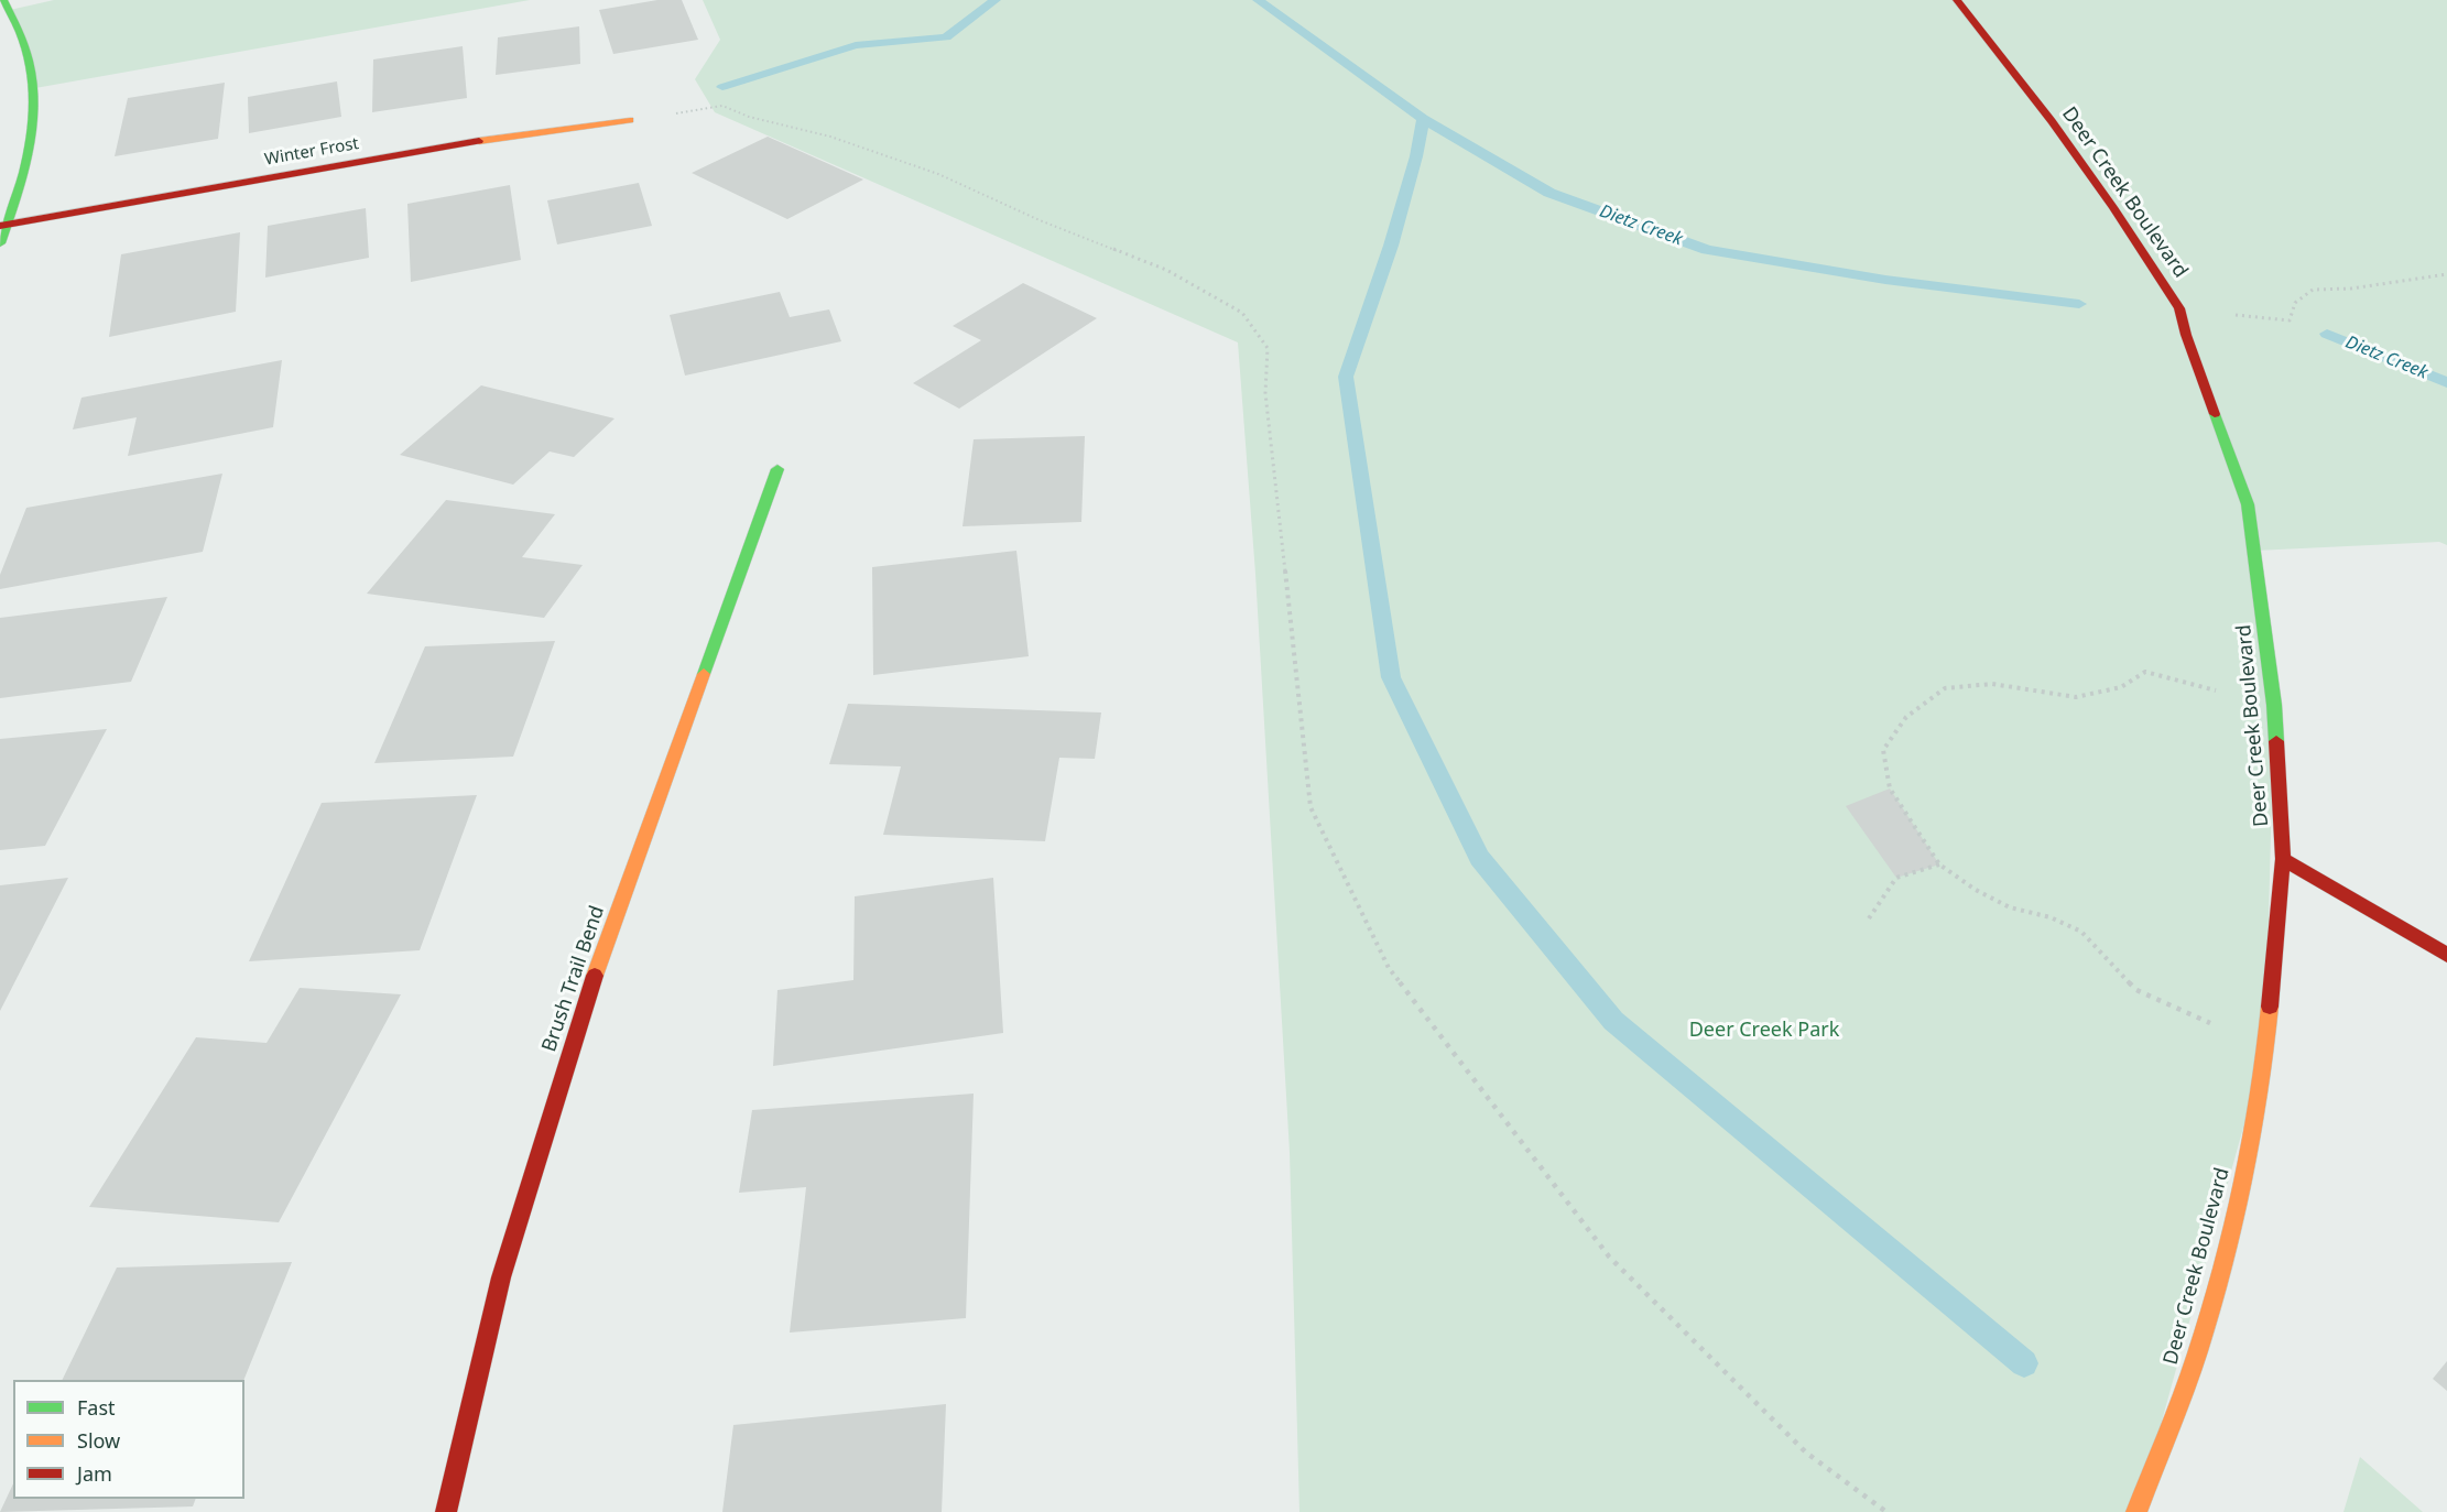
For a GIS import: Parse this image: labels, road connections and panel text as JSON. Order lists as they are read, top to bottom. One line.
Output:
{"streets":{"street":["Winter Frost","Deer Creek Boulevard","Brush Trail Bend"]},"water":["Dietz Creek"],"parks":["Deer Creek Park"],"legend":["Fast","Slow","Jam"]}
